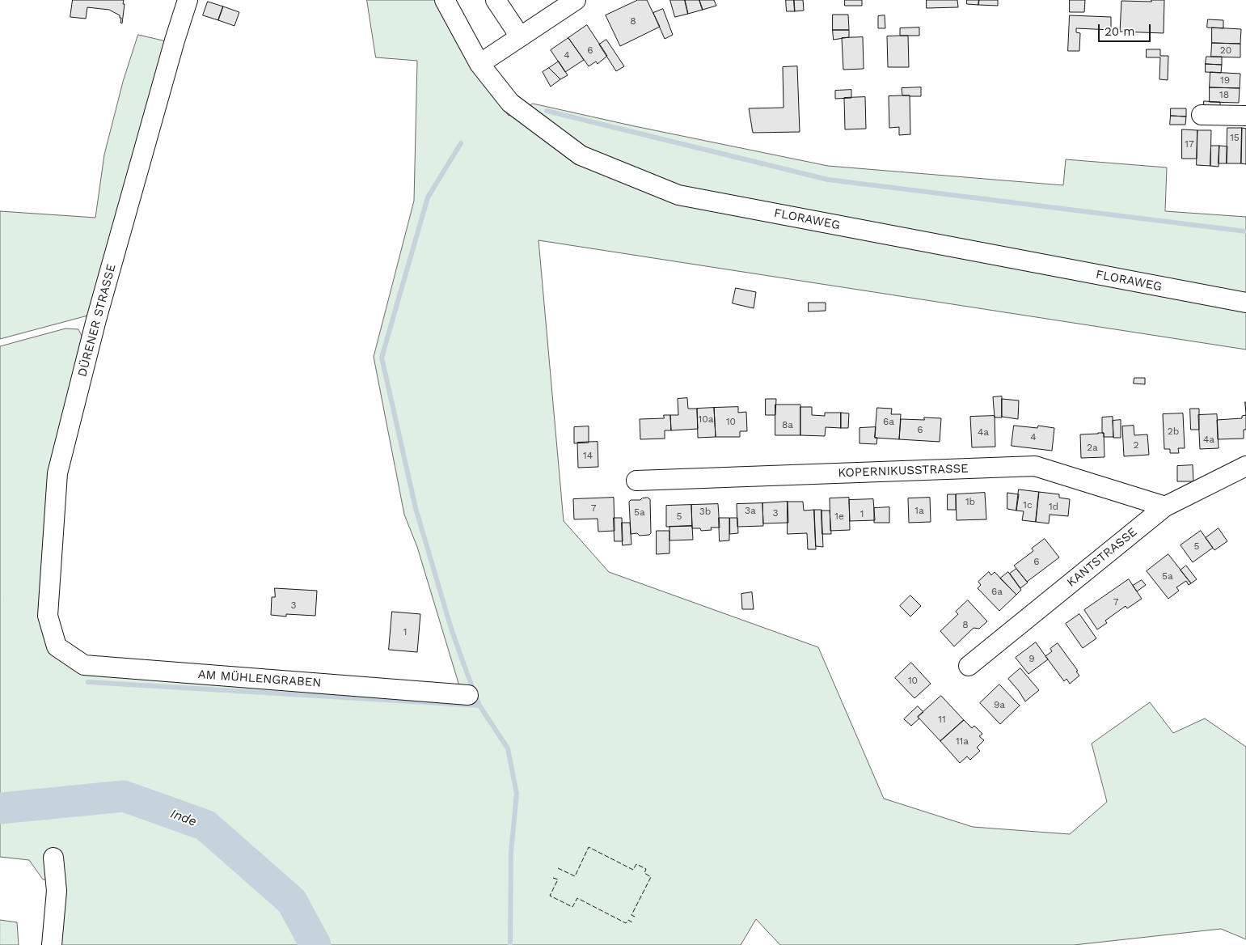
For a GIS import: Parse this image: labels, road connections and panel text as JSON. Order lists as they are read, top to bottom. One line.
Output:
{"streets":{"street":["FLORAWEG","DÜRENER STRASSE","KOPERNIKUSSTRASSE","KANTSTRASSE","AM MÜHLENGRABEN"]},"crossings":[["DÜRENER STRASSE","AM MÜHLENGRABEN"],["KOPERNIKUSSTRASSE","KANTSTRASSE"]],"water":["Inde"],"house_numbers":["8","6","20","4","19","18","15","17","10a","10","6a","8a","6","2b","4a","4","4a","2","2a","14","1b","1c","1d","7","3a","1a","3b","5a","3","1","5","1e","5","6","5a","6a","7","3","8","1","9","10","9a","11","11a"],"scale_bar":"20 m"}
